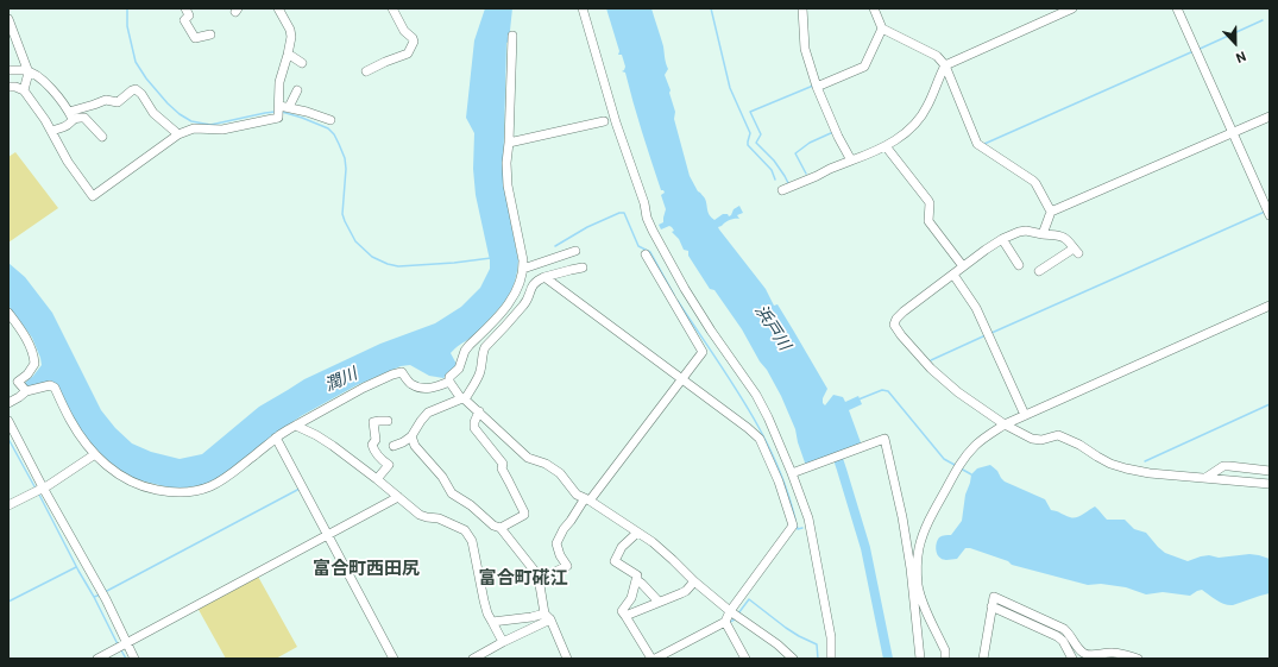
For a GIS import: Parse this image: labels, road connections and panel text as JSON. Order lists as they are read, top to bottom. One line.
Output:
{"districts":["富合町西田尻","富合町硴江"],"water":["浜戸川","潤川"],"north":"bottom"}
